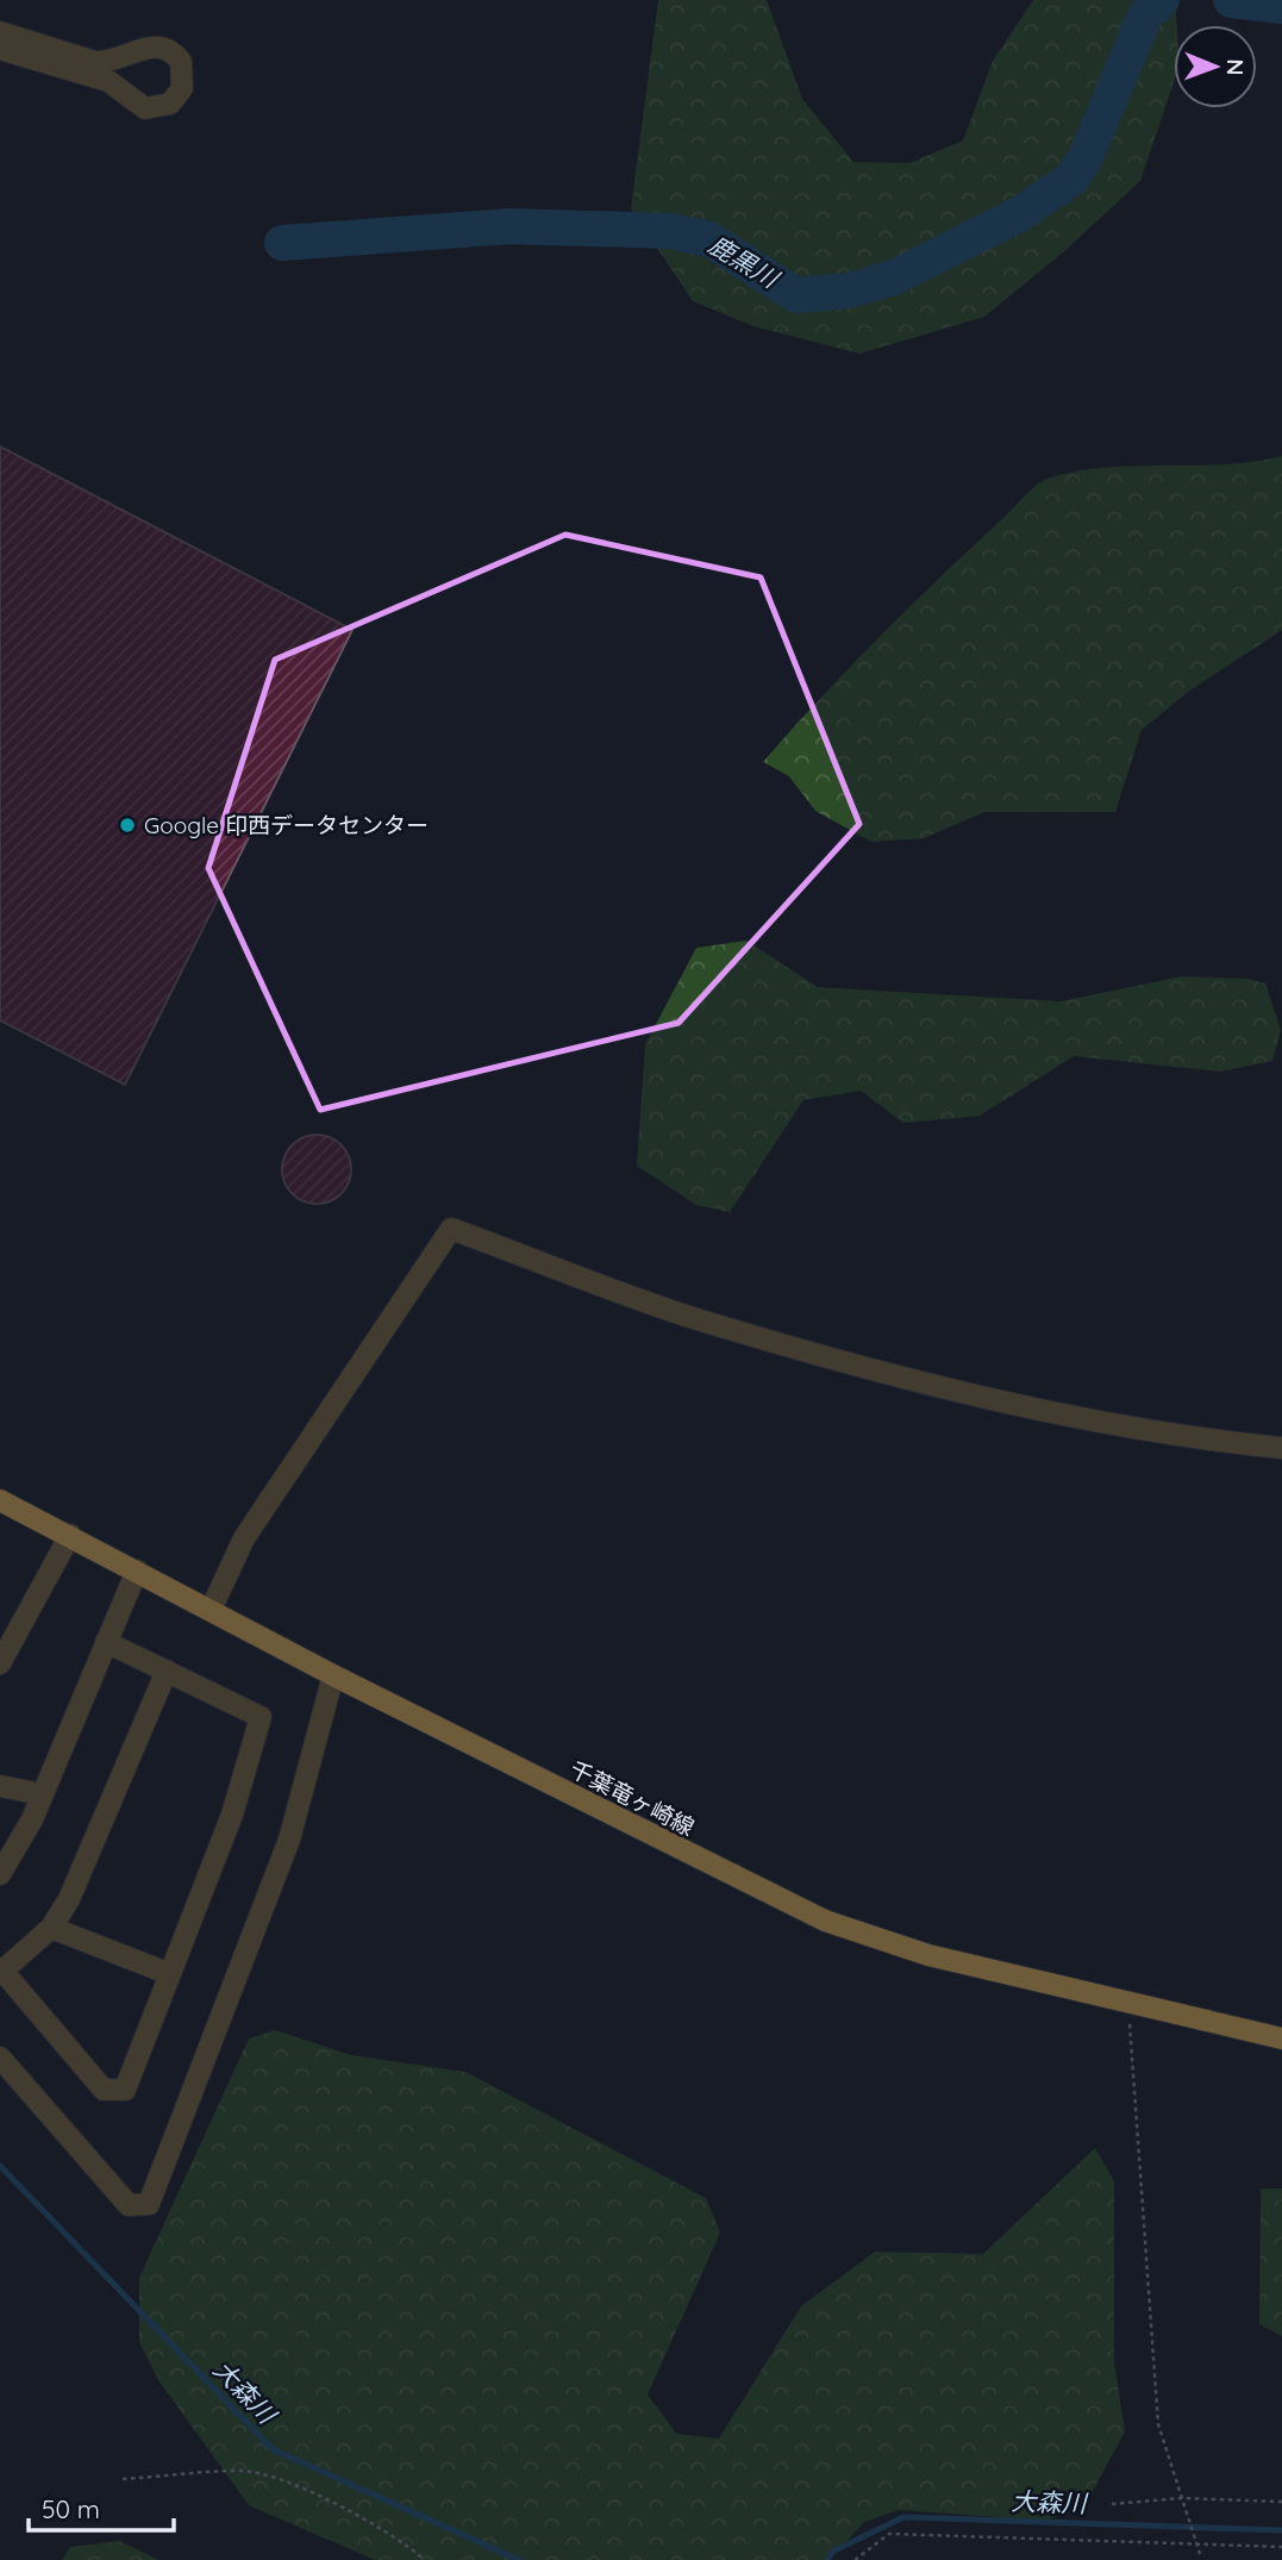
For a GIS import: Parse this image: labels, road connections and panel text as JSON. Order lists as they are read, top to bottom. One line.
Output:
{"streets":{"main road":["千葉竜ヶ崎線"]},"water":["鹿黒川","大森川"],"places":["Google 印西データセンター"],"scale_bar":"50 m","north":"right"}
